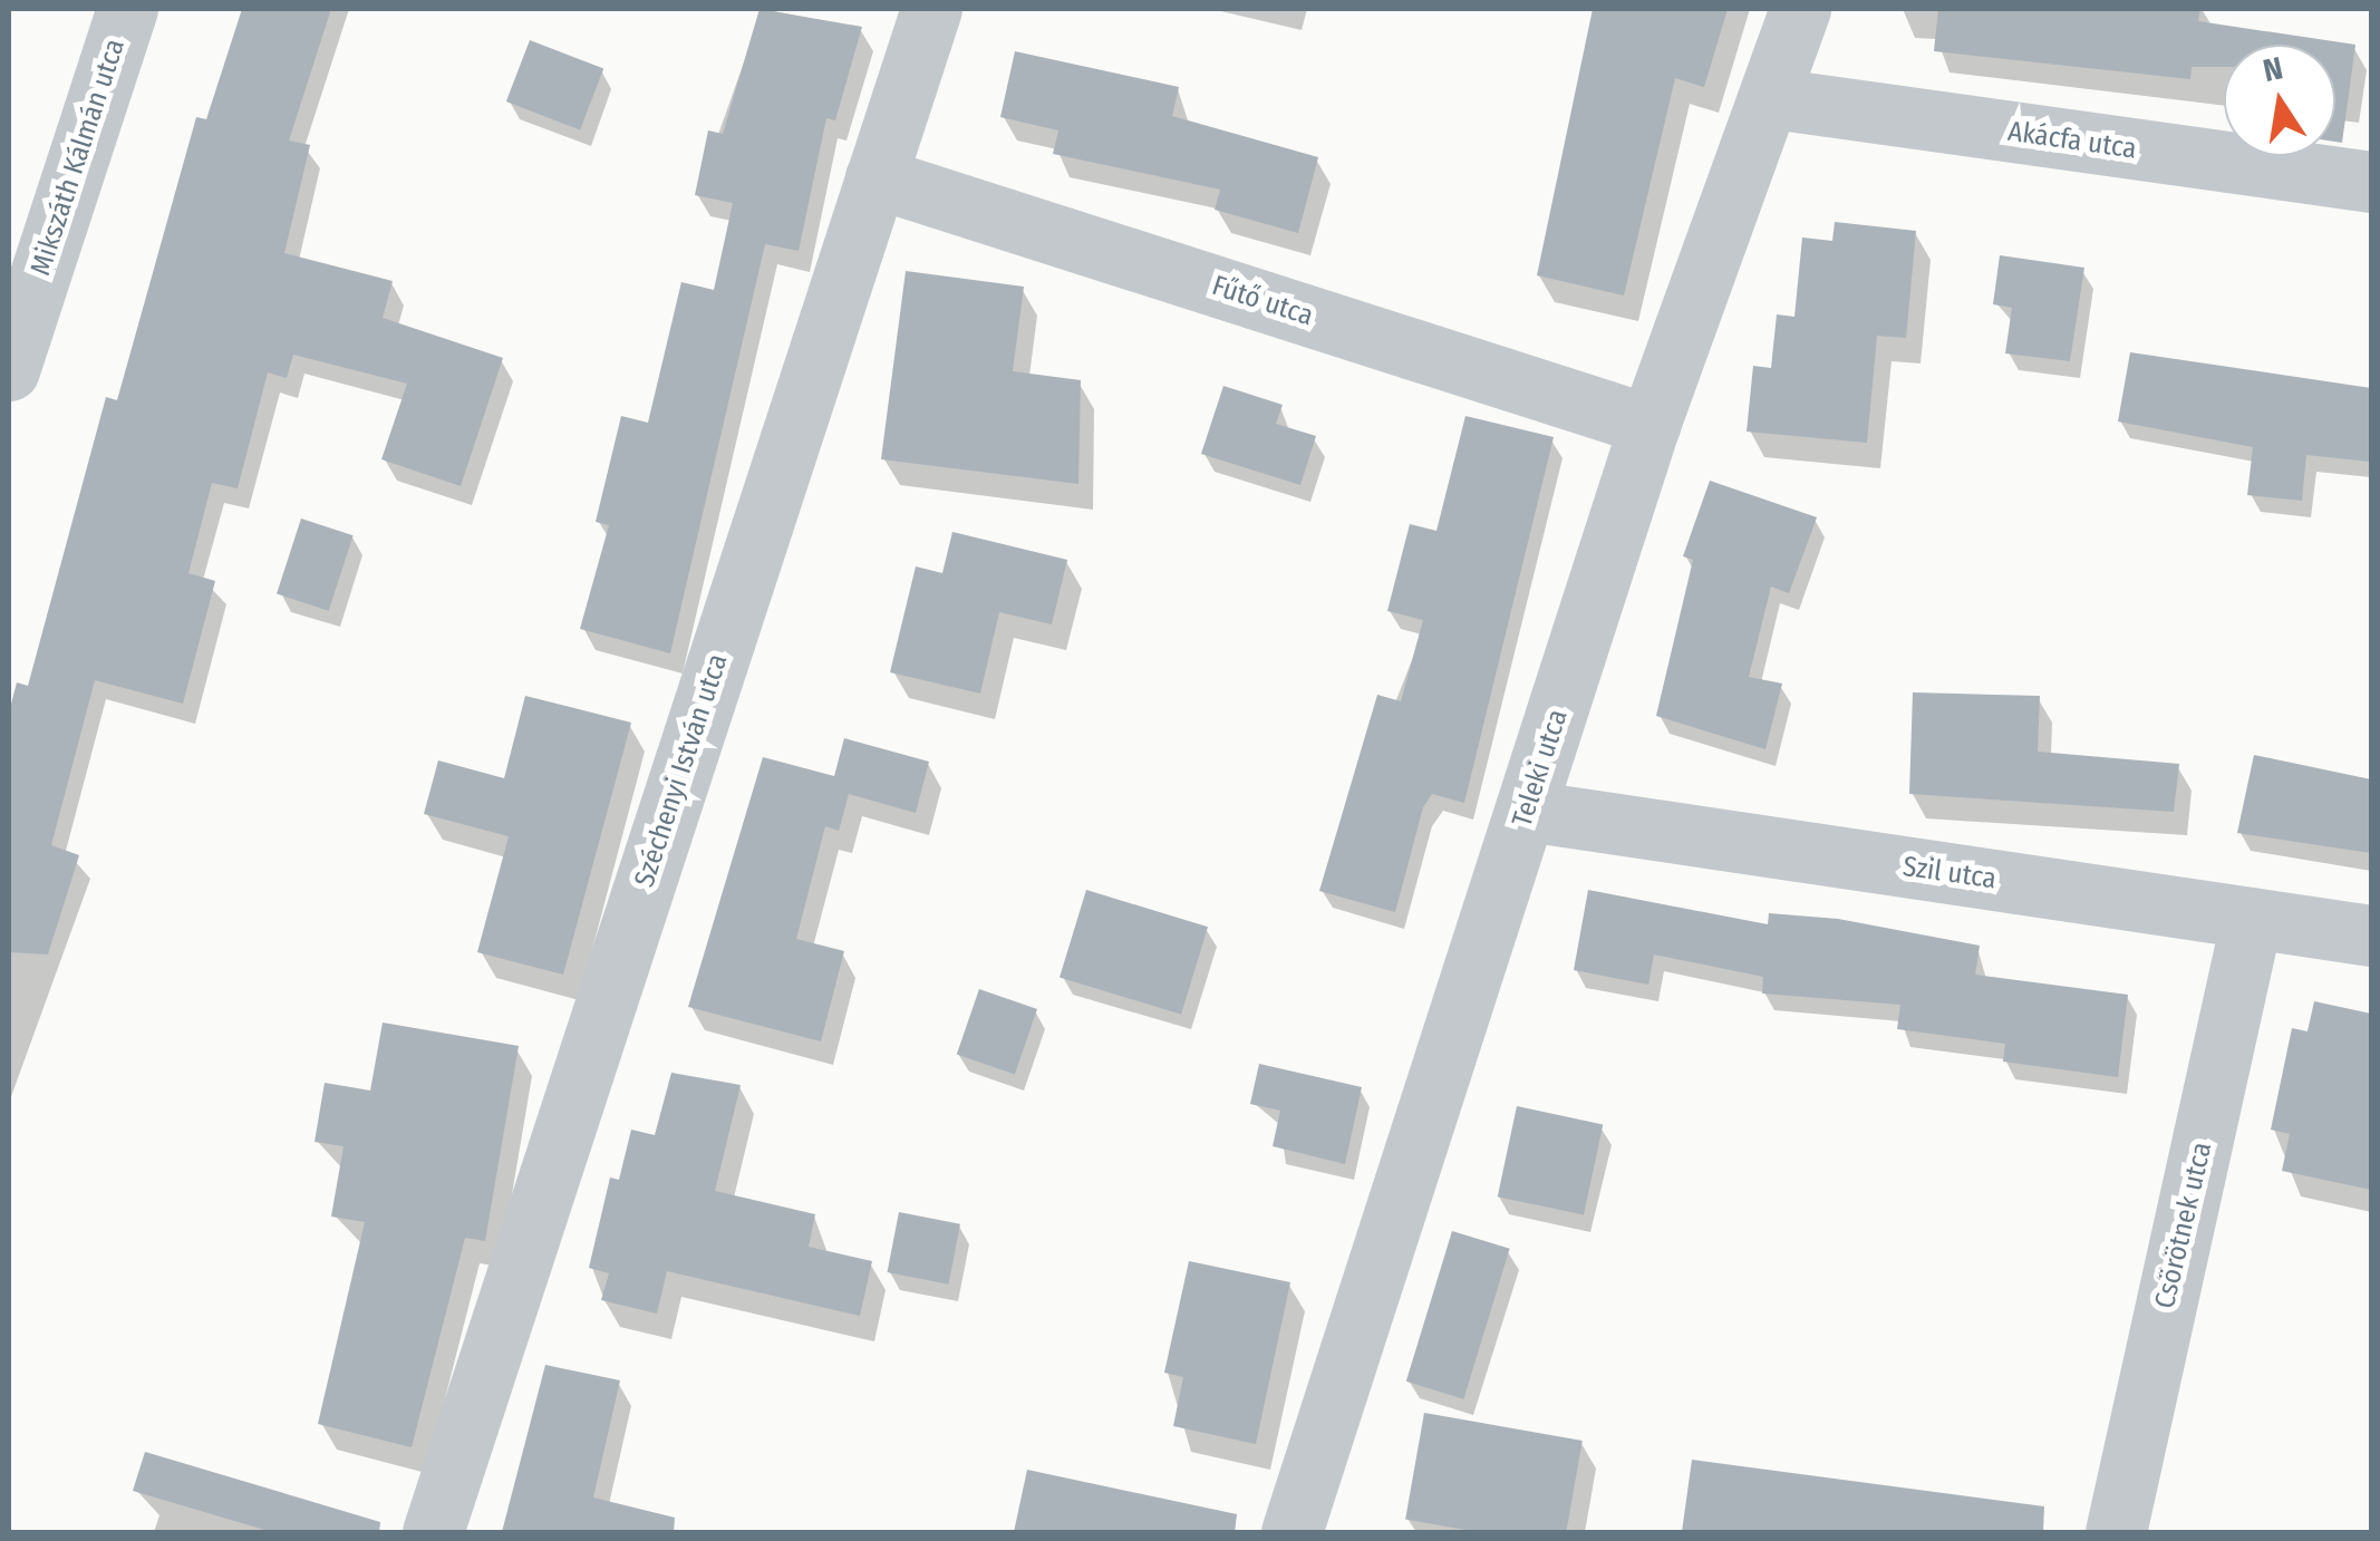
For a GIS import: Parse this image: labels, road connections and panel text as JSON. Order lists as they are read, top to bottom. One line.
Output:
{"streets":{"street":["Akácfa utca","Mikszáth Kálmán utca","Fűtő utca","Teleki utca","Széchenyi István utca","Szil utca","Csörötnek utca"]},"crossings":[["Akácfa utca","Teleki utca"],["Fűtő utca","Teleki utca"],["Fűtő utca","Széchenyi István utca"],["Teleki utca","Szil utca"],["Szil utca","Csörötnek utca"]],"north":"top"}
